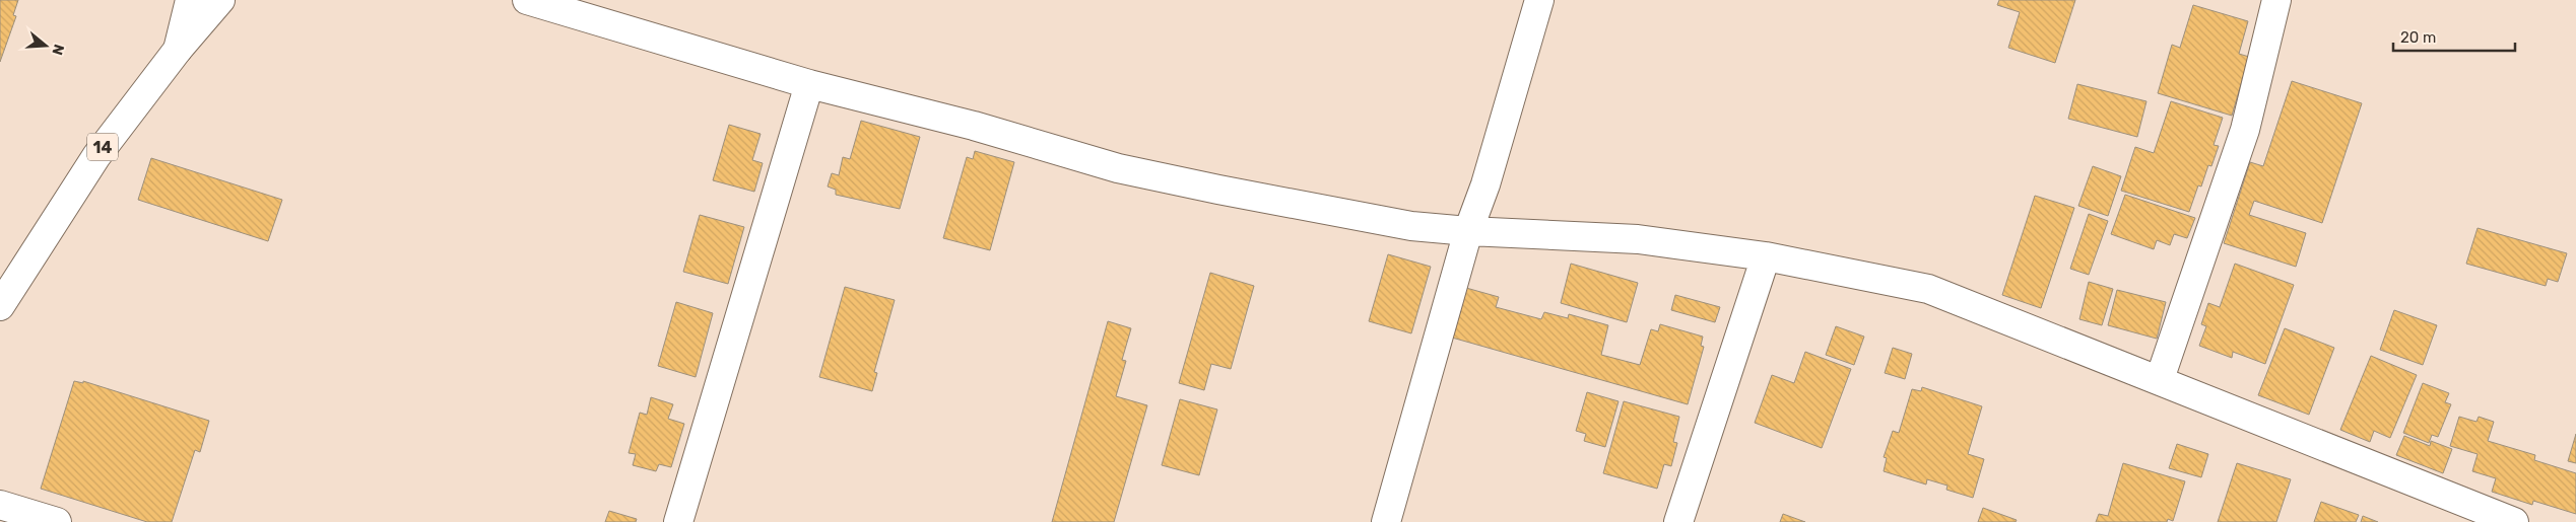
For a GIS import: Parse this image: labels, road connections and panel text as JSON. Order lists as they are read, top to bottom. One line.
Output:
{"streets":{"street":["14"]},"scale_bar":"20 m","north":"right"}
